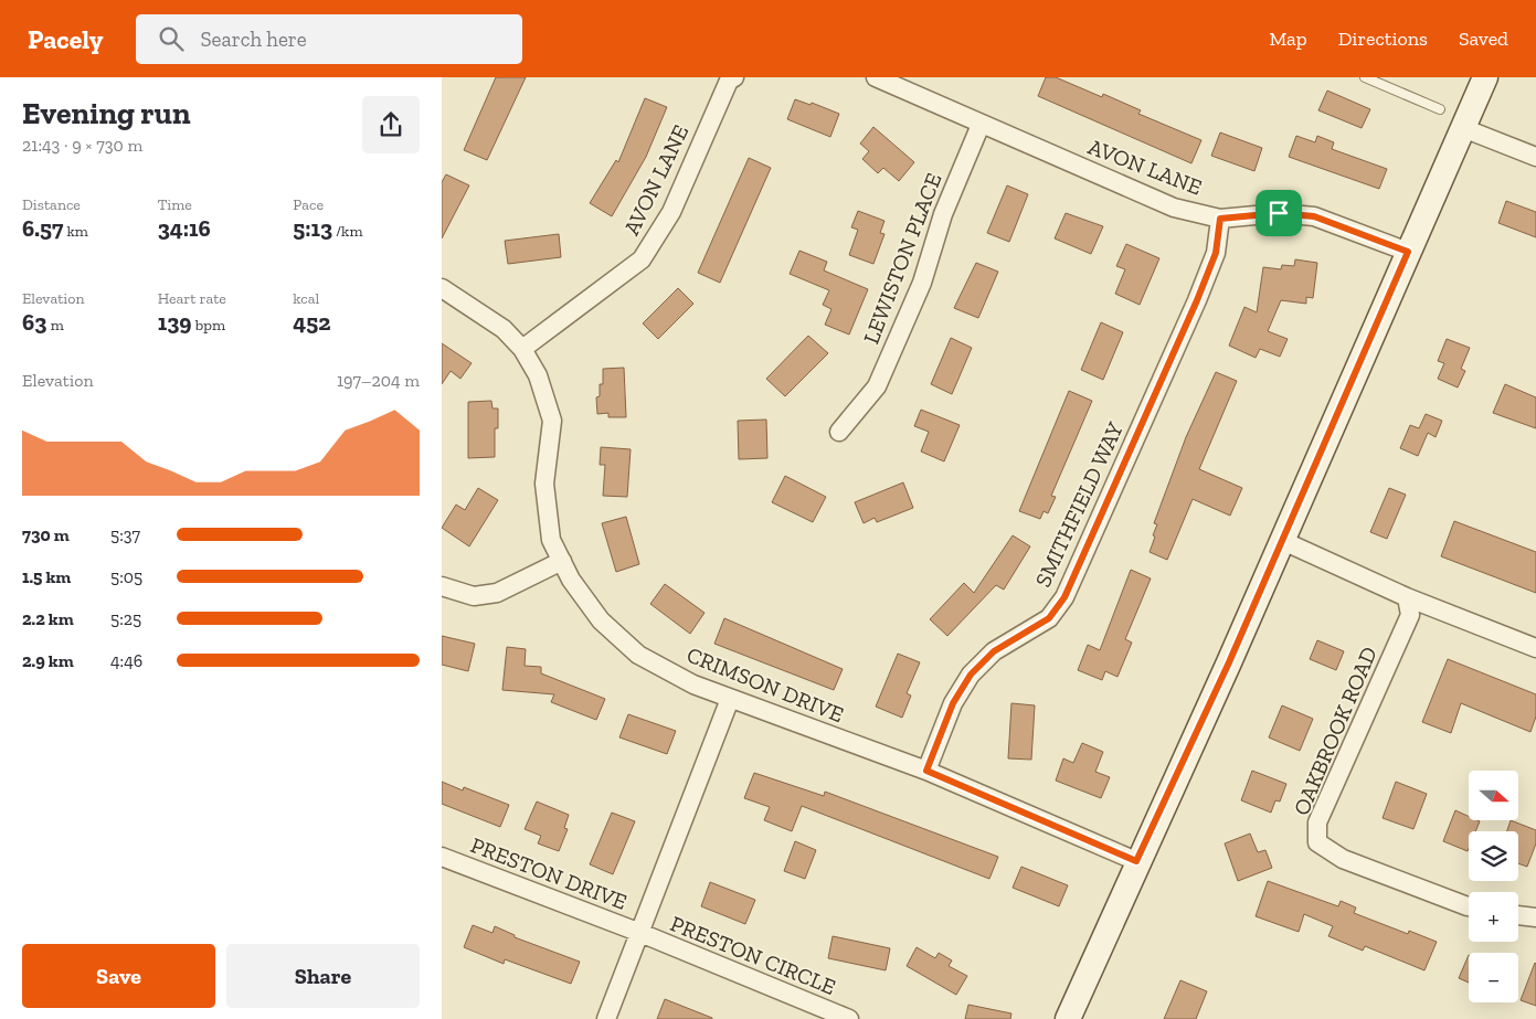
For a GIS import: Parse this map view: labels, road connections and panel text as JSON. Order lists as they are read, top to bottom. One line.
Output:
{"streets":{"street":["AVON LANE","LEWISTON PLACE","SMITHFIELD WAY","CRIMSON DRIVE","OAKBROOK ROAD","PRESTON DRIVE","PRESTON CIRCLE"]},"crossings":[["AVON LANE","LEWISTON PLACE"],["AVON LANE","SMITHFIELD WAY"],["AVON LANE","CRIMSON DRIVE"],["SMITHFIELD WAY","CRIMSON DRIVE"],["PRESTON DRIVE","PRESTON CIRCLE"]],"north":"right","page":{"header":"Pacely","search":"Search here","nav":["Map","Directions","Saved"],"heading":["Evening run","21:43 · 9 × 730 m"],"stats":[["Distance","6.57 km"],["Time","34:16"],["Pace","5:13 /km"],["Elevation","63 m"],["Heart rate","139 bpm"],["kcal","452"]],"chart":["Elevation","197–204 m"],"list":[{"name":"730 m","note":"5:37"},{"name":"1.5 km","note":"5:05"},{"name":"2.2 km","note":"5:25"},{"name":"2.9 km","note":"4:46"}],"map_buttons":["+","−"],"buttons":["Save","Share"]}}
